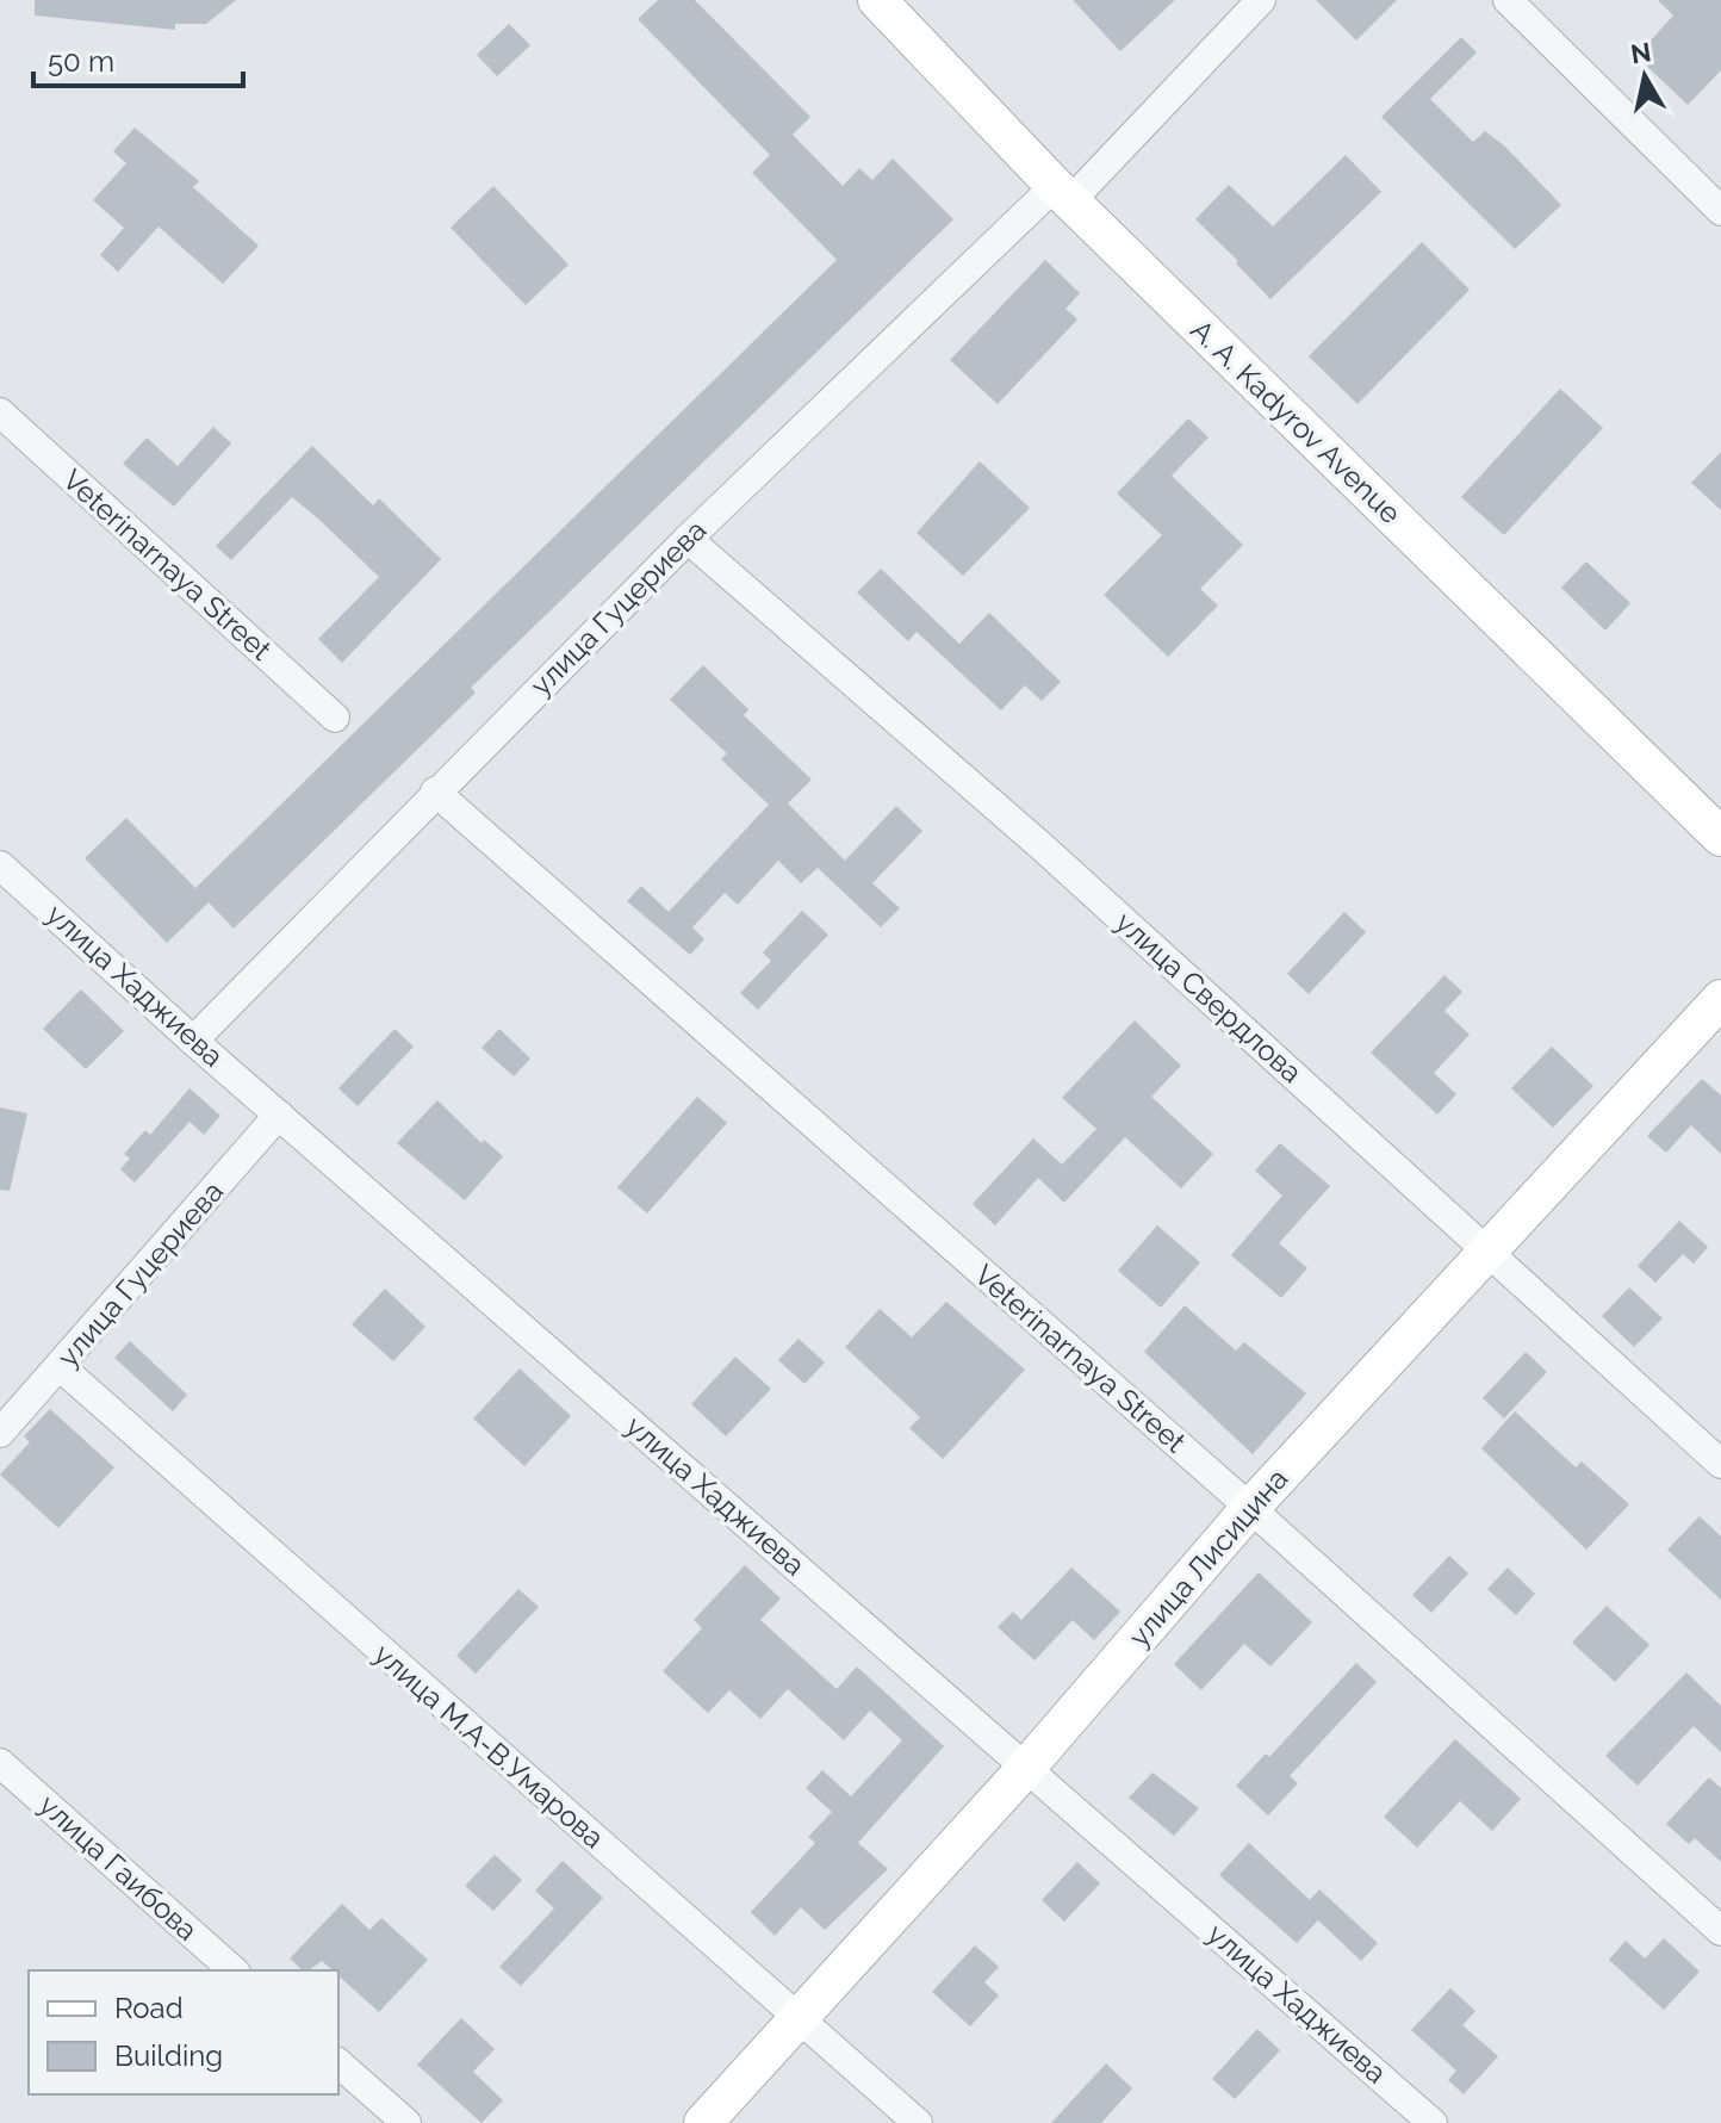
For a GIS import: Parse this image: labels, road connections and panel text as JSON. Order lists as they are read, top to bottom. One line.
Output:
{"streets":{"street":["A. A. Kadyrov Avenue","Veterinarnaya Street","улица Гуцериева","улица Хаджиева","улица Свердлова","улица Лисицина","улица М.А-В.Умарова","улица Гаибова"]},"crossings":[["A. A. Kadyrov Avenue","улица Гуцериева"],["Veterinarnaya Street","улица Гуцериева"],["Veterinarnaya Street","улица Лисицина"],["улица Гуцериева","улица Хаджиева"],["улица Гуцериева","улица Свердлова"],["улица Гуцериева","улица М.А-В.Умарова"],["улица Хаджиева","улица Лисицина"],["улица Свердлова","улица Лисицина"],["улица Лисицина","улица М.А-В.Умарова"]],"legend":["Road","Building"],"scale_bar":"50 m","north":"top"}
